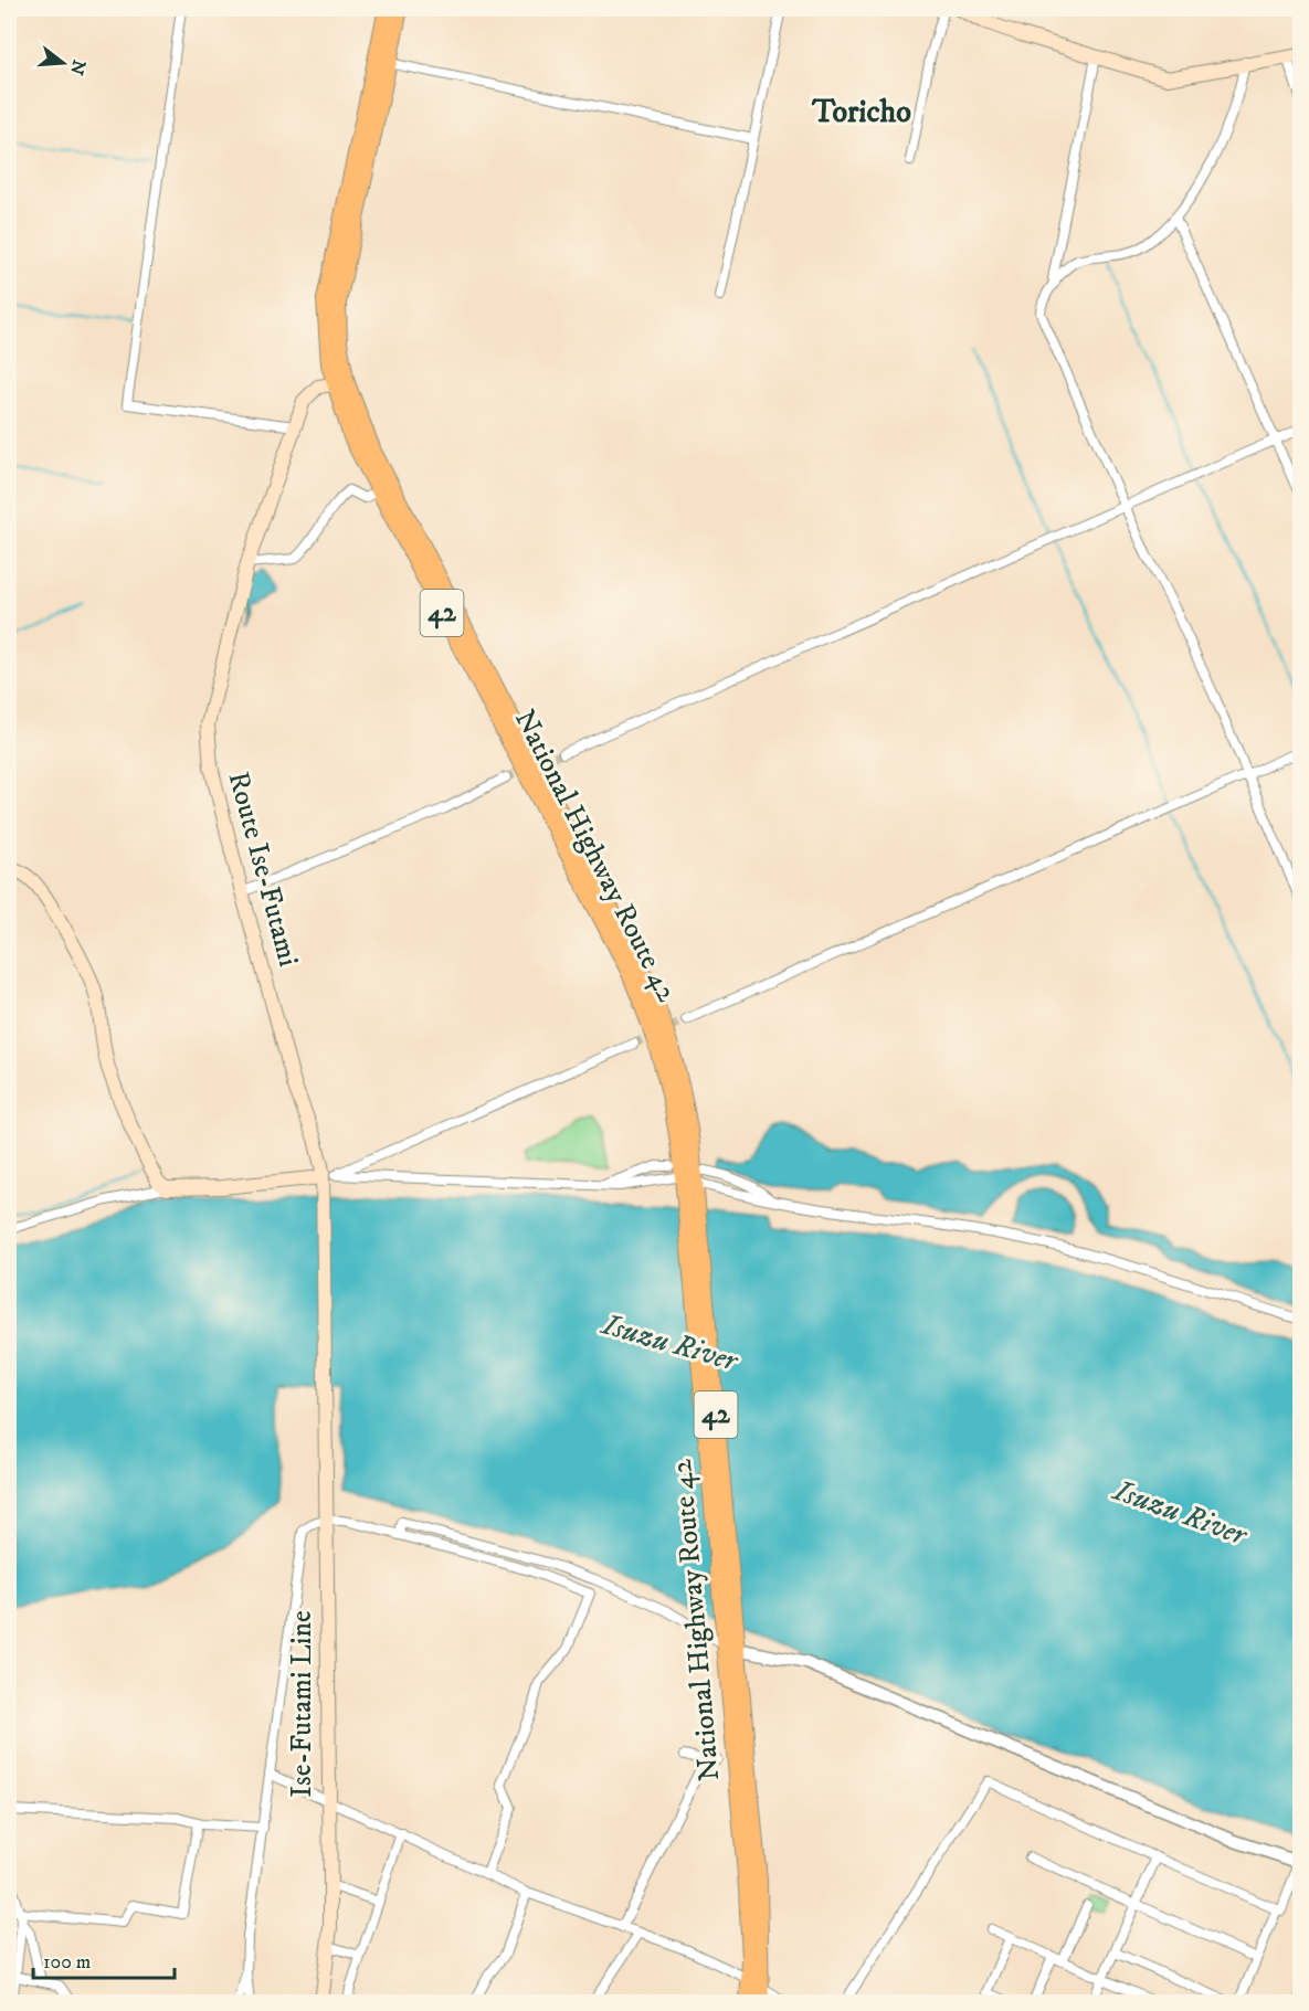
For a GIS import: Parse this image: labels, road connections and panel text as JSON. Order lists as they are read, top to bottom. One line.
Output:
{"streets":{"highway":["42","National Highway Route 42"],"main road":["Route Ise-Futami","Ise-Futami Line"]},"crossings":[["National Highway Route 42","Route Ise-Futami"],["Route Ise-Futami","Ise-Futami Line"]],"districts":["Toricho"],"water":["Isuzu River"],"scale_bar":"100 m","north":"right"}
